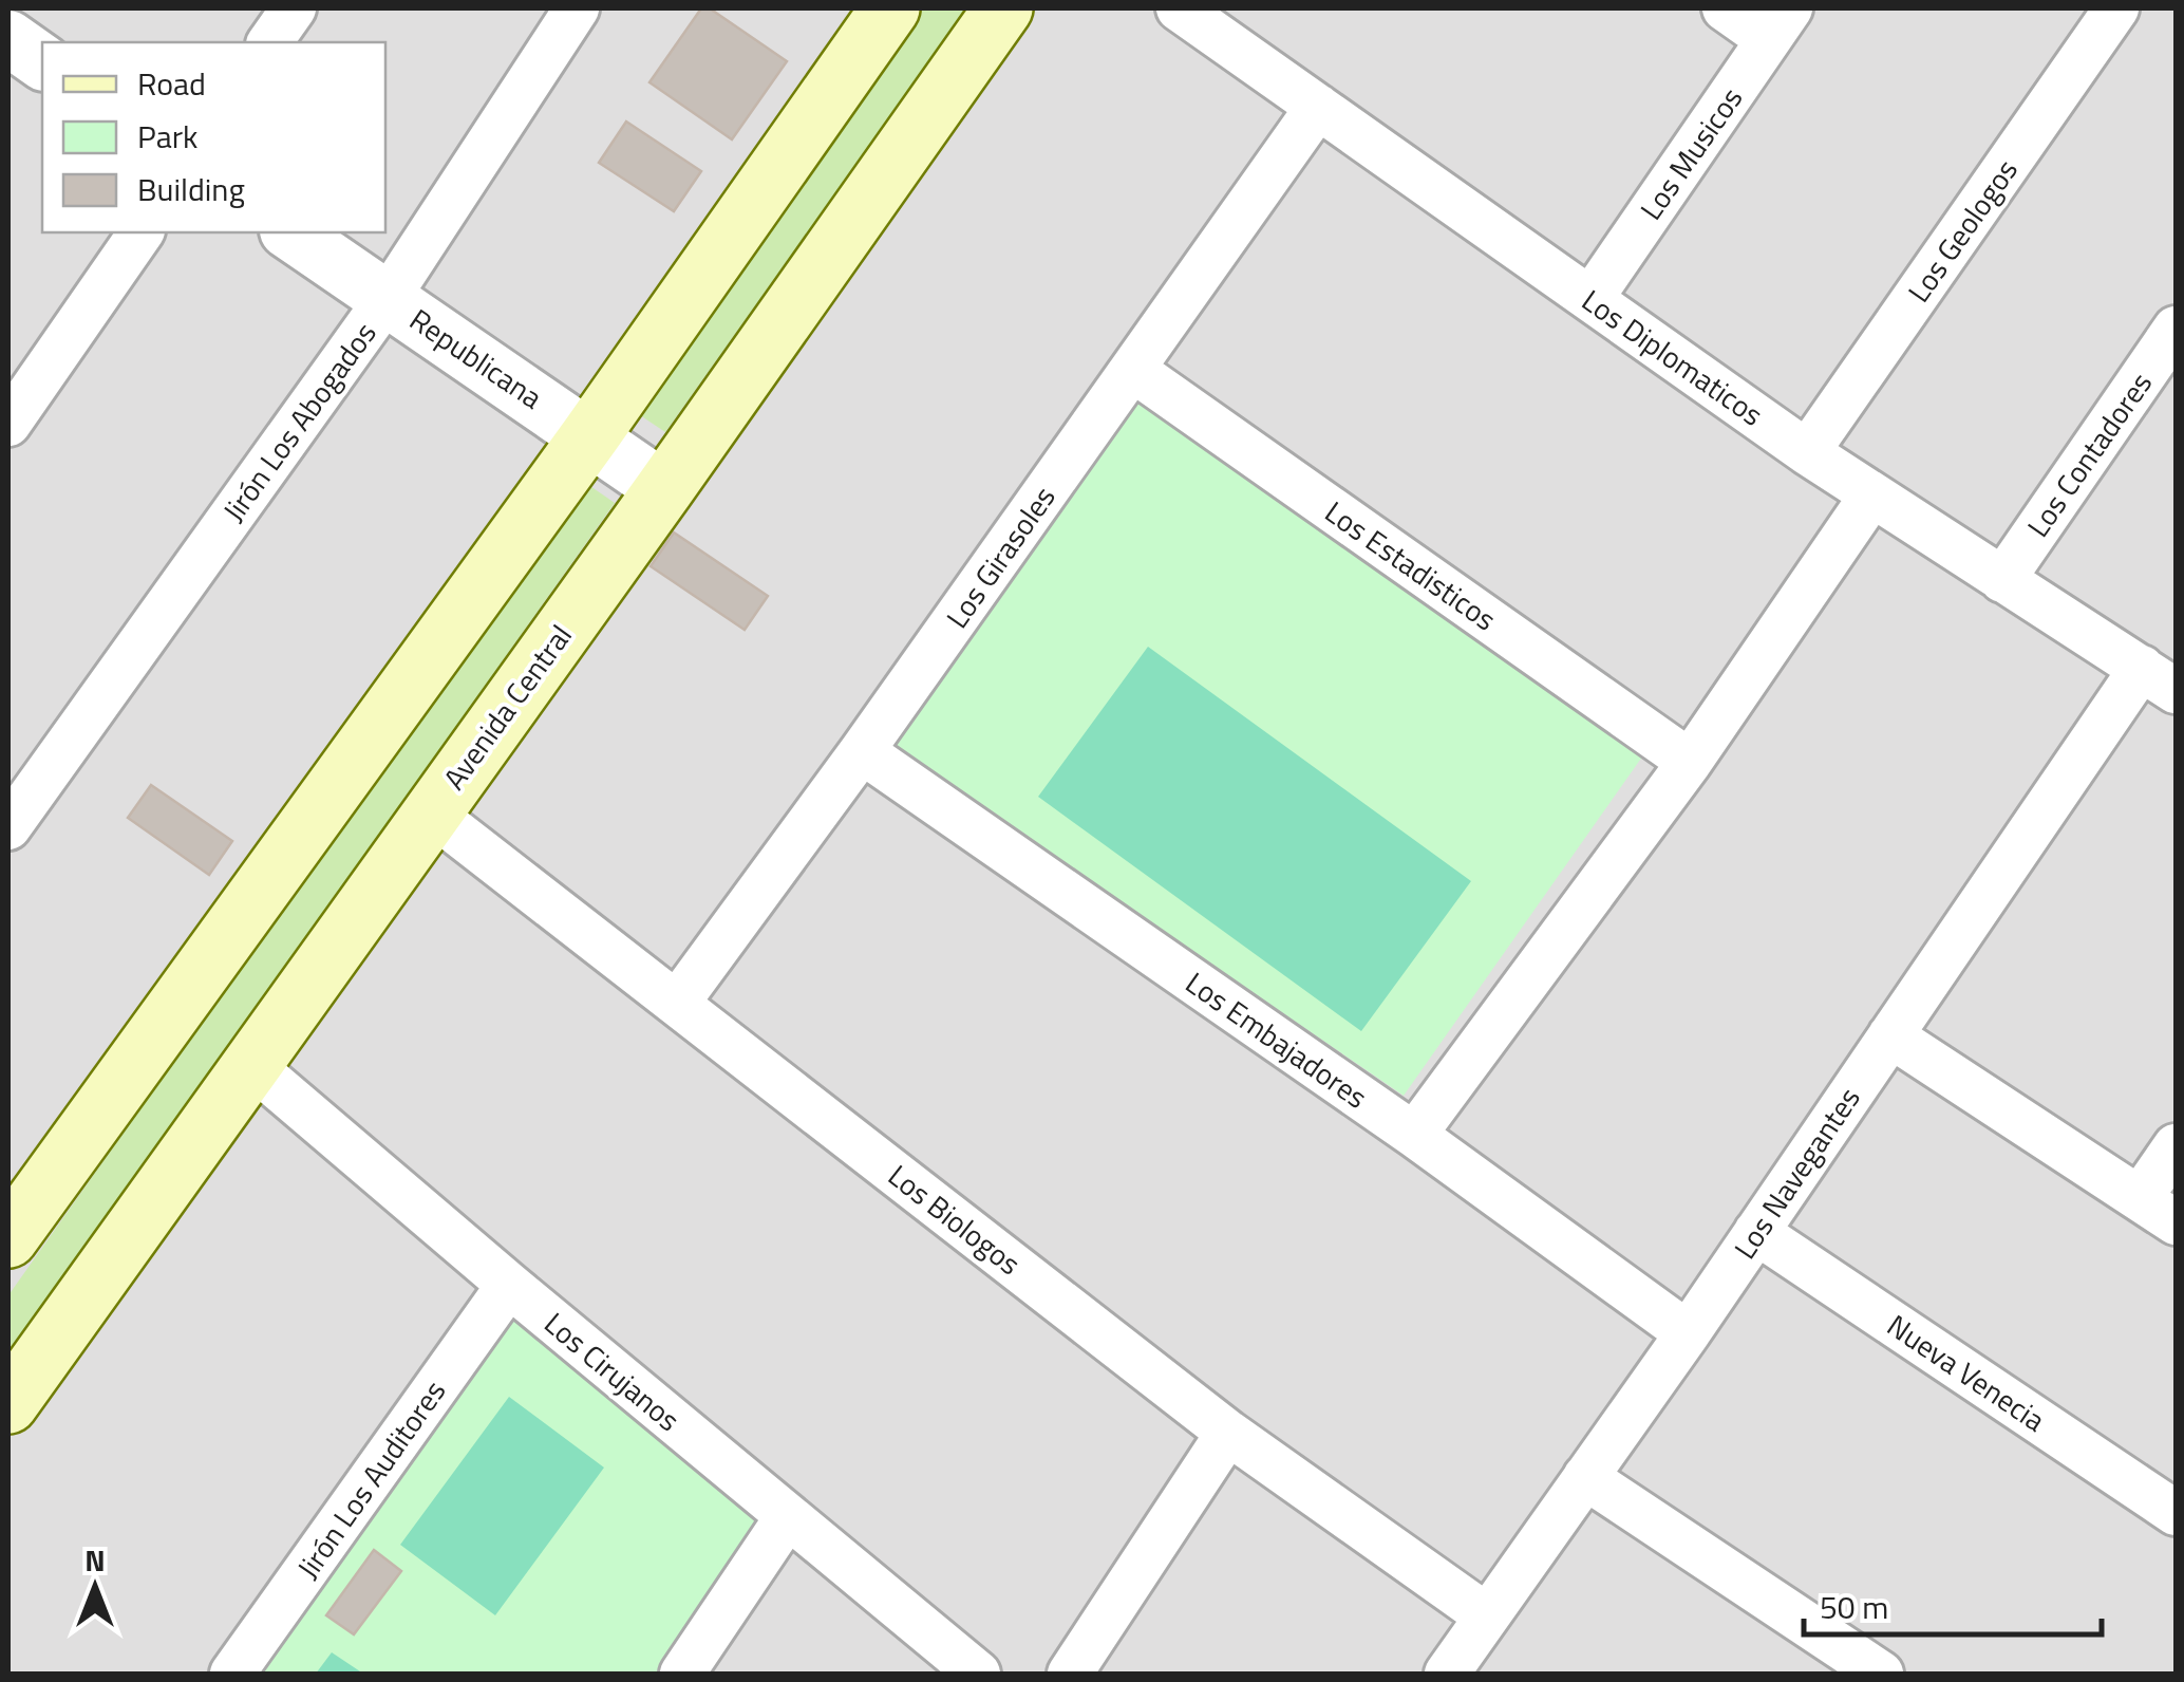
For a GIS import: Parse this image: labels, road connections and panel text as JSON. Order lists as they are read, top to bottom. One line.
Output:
{"streets":{"main road":["Avenida Central"],"street":["Los Musicos","Los Geologos","Los Diplomaticos","Republicana","Jirón Los Abogados","Los Contadores","Los Girasoles","Los Estadisticos","Los Embajadores","Los Navegantes","Los Biologos","Los Cirujanos","Nueva Venecia","Jirón Los Auditores"]},"crossings":[["Los Musicos","Los Diplomaticos"],["Los Geologos","Los Diplomaticos"],["Los Diplomaticos","Los Contadores"],["Los Diplomaticos","Los Girasoles"],["Los Diplomaticos","Los Navegantes"],["Republicana","Jirón Los Abogados"],["Republicana","Avenida Central"],["Los Girasoles","Los Estadisticos"],["Los Girasoles","Los Embajadores"],["Los Girasoles","Los Biologos"],["Avenida Central","Los Biologos"],["Avenida Central","Los Cirujanos"],["Los Embajadores","Los Navegantes"],["Los Navegantes","Los Biologos"],["Los Navegantes","Nueva Venecia"],["Los Cirujanos","Jirón Los Auditores"]],"legend":["Road","Park","Building"],"scale_bar":"50 m","north":"top"}
